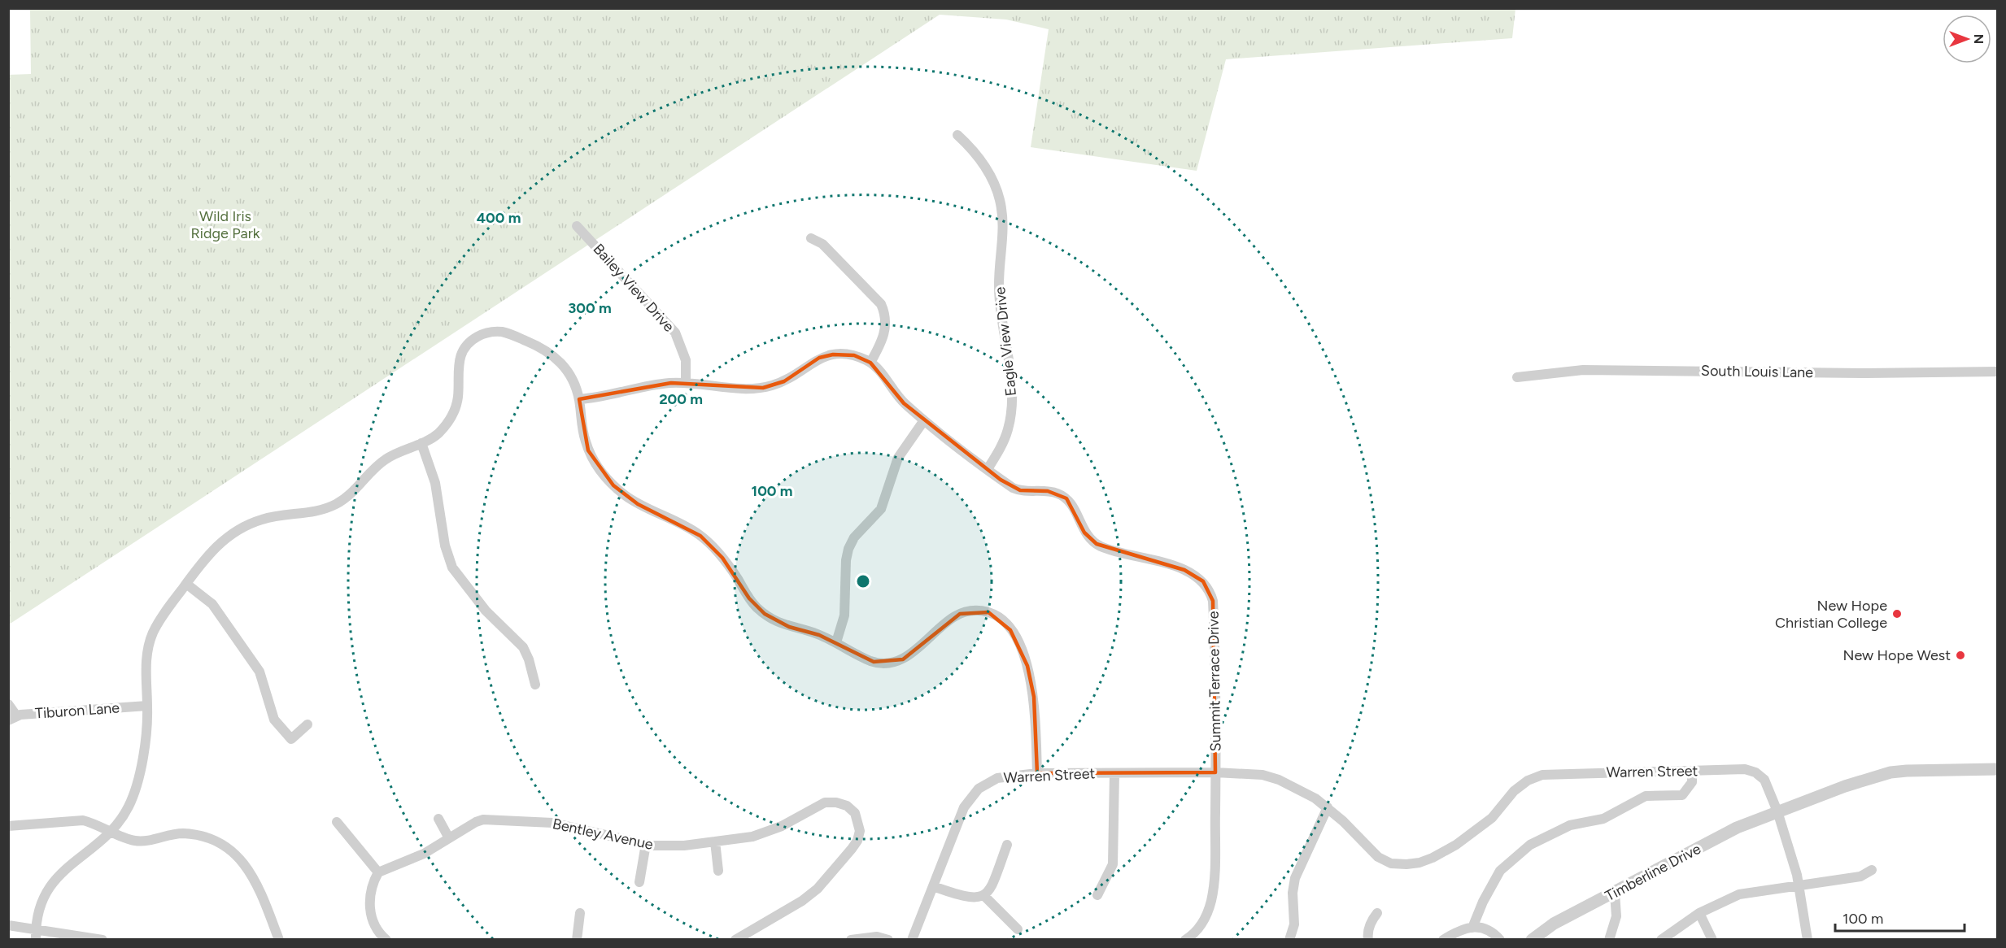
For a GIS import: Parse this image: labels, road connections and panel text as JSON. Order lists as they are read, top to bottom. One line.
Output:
{"streets":{"street":["Bailey View Drive","Eagle View Drive","South Louis Lane","Summit Terrace Drive","Tiburon Lane","Warren Street","Bentley Avenue","Timberline Drive"]},"crossings":[["Eagle View Drive","Summit Terrace Drive"],["Summit Terrace Drive","Warren Street"],["Warren Street","Timberline Drive"]],"parks":["Wild Iris Ridge Park"],"places":["New Hope Christian College","New Hope West"],"scale_bar":"100 m","north":"right","rings":["400 m","300 m","200 m","100 m"]}
